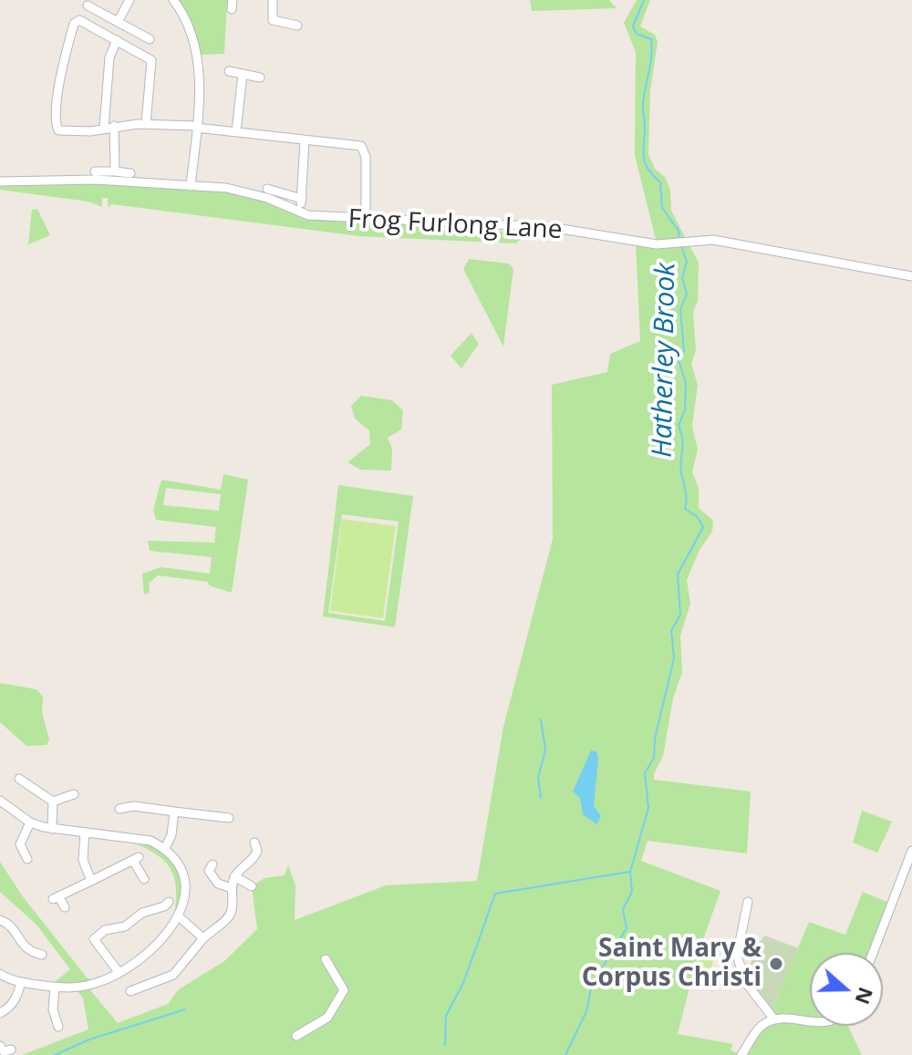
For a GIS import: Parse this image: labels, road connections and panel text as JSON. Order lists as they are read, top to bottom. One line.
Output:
{"streets":{"street":["Frog Furlong Lane"]},"water":["Hatherley Brook"],"places":["Saint Mary & Corpus Christi"],"north":"right"}
